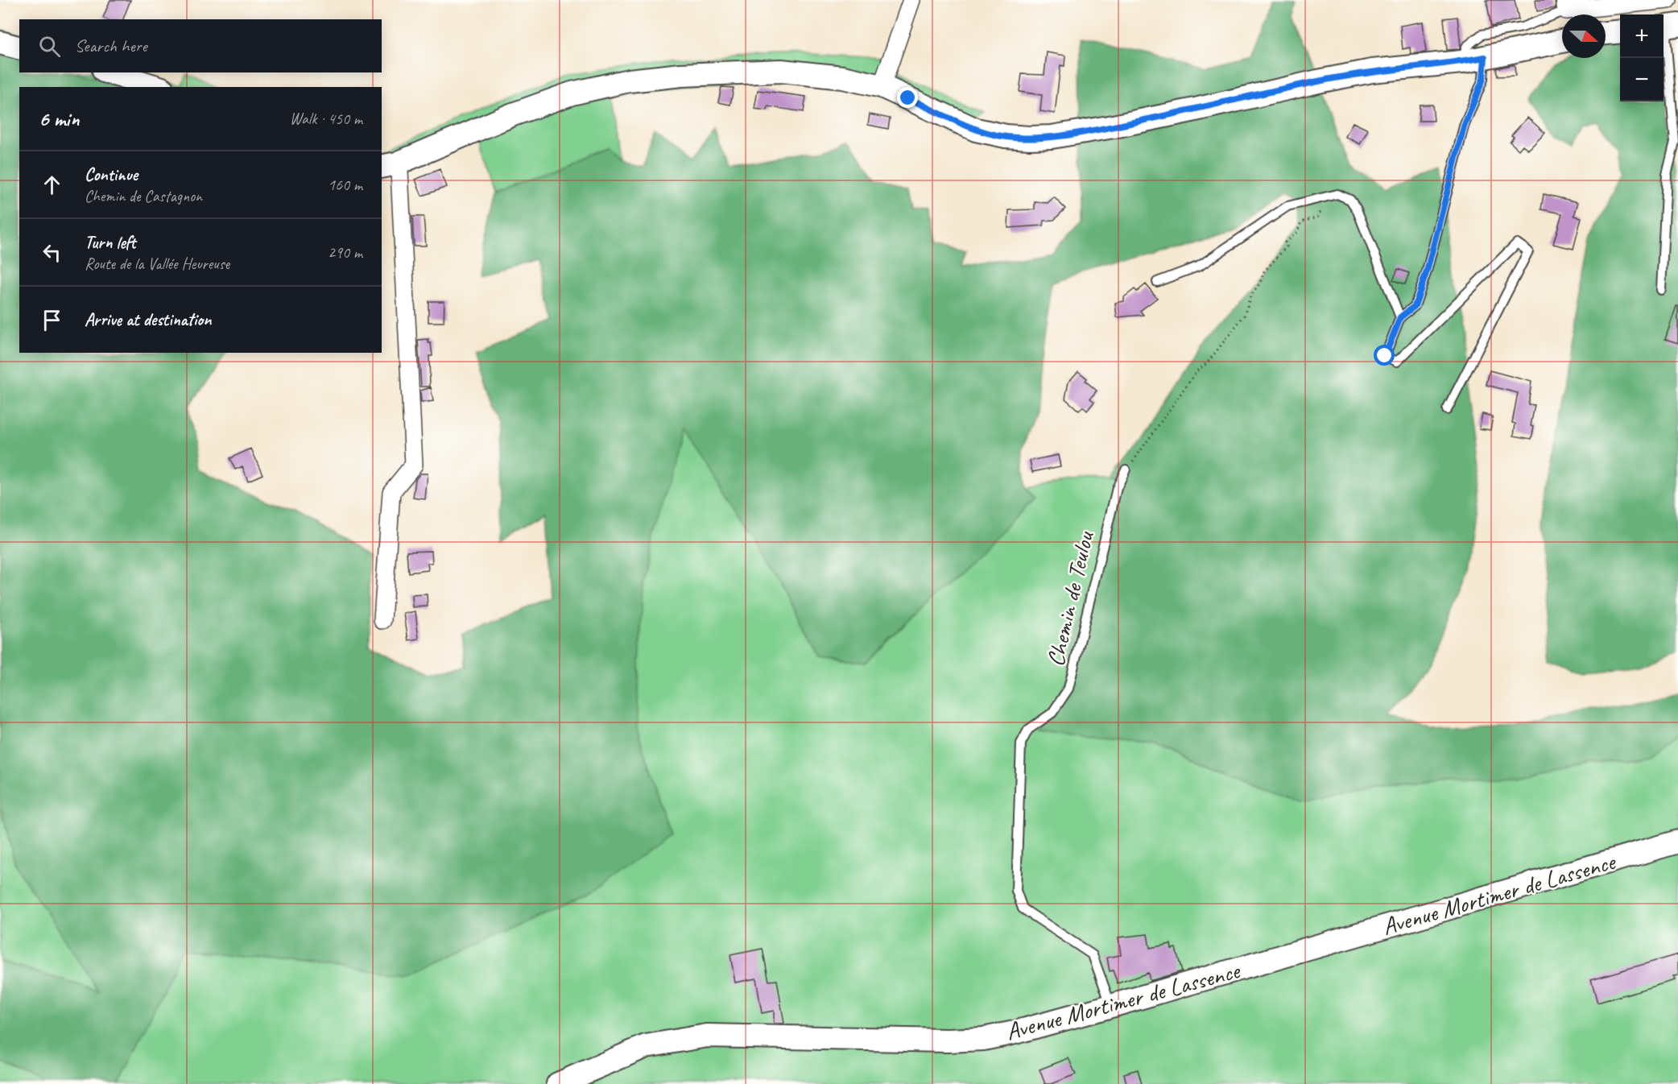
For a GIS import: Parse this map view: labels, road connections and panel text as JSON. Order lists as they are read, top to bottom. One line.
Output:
{"streets":{"street":["Avenue Mortimer de Lassence"],"lane":["Chemin de Teulou"]},"crossings":[["Chemin de Teulou","Avenue Mortimer de Lassence"]],"north":"right","page":{"map_buttons":["+","−"],"search":"Search here","heading":["6 min","Walk · 450 m"],"list":[["Continue","Chemin de Castagnon","160 m"],["Turn left","Route de la Vallée Heureuse","290 m"],"Arrive at destination"]}}
